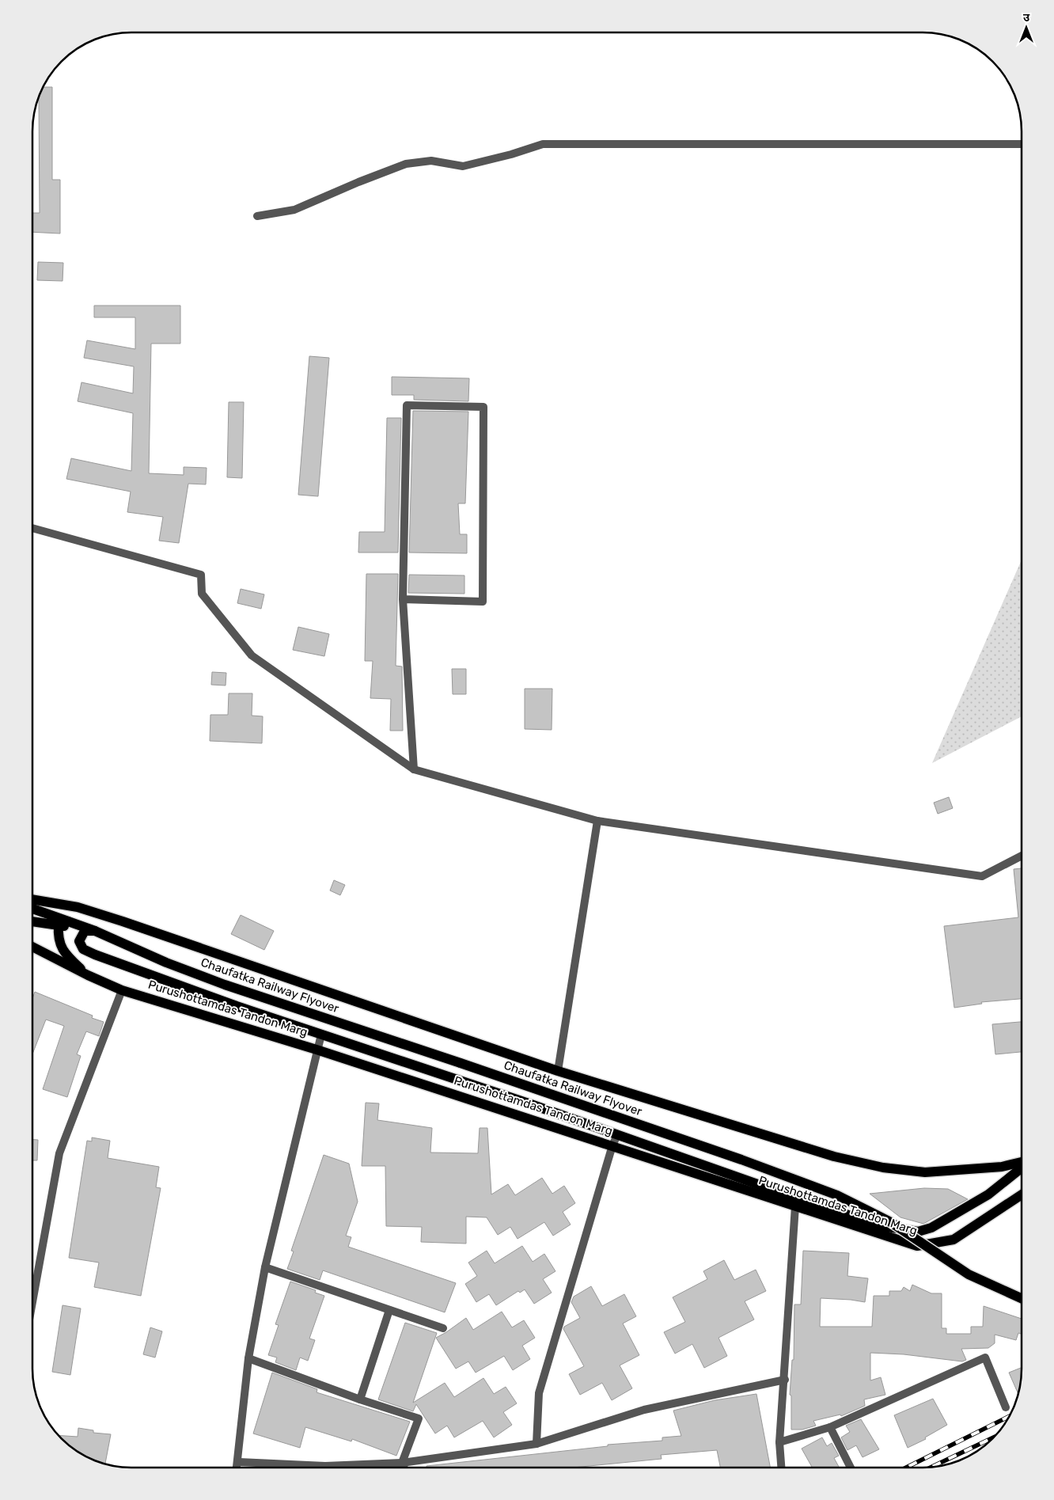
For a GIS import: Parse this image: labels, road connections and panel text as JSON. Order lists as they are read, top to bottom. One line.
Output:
{"streets":{"main road":["Chaufatka Railway Flyover","Purushottamdas Tandon Marg"]},"north":"top"}
